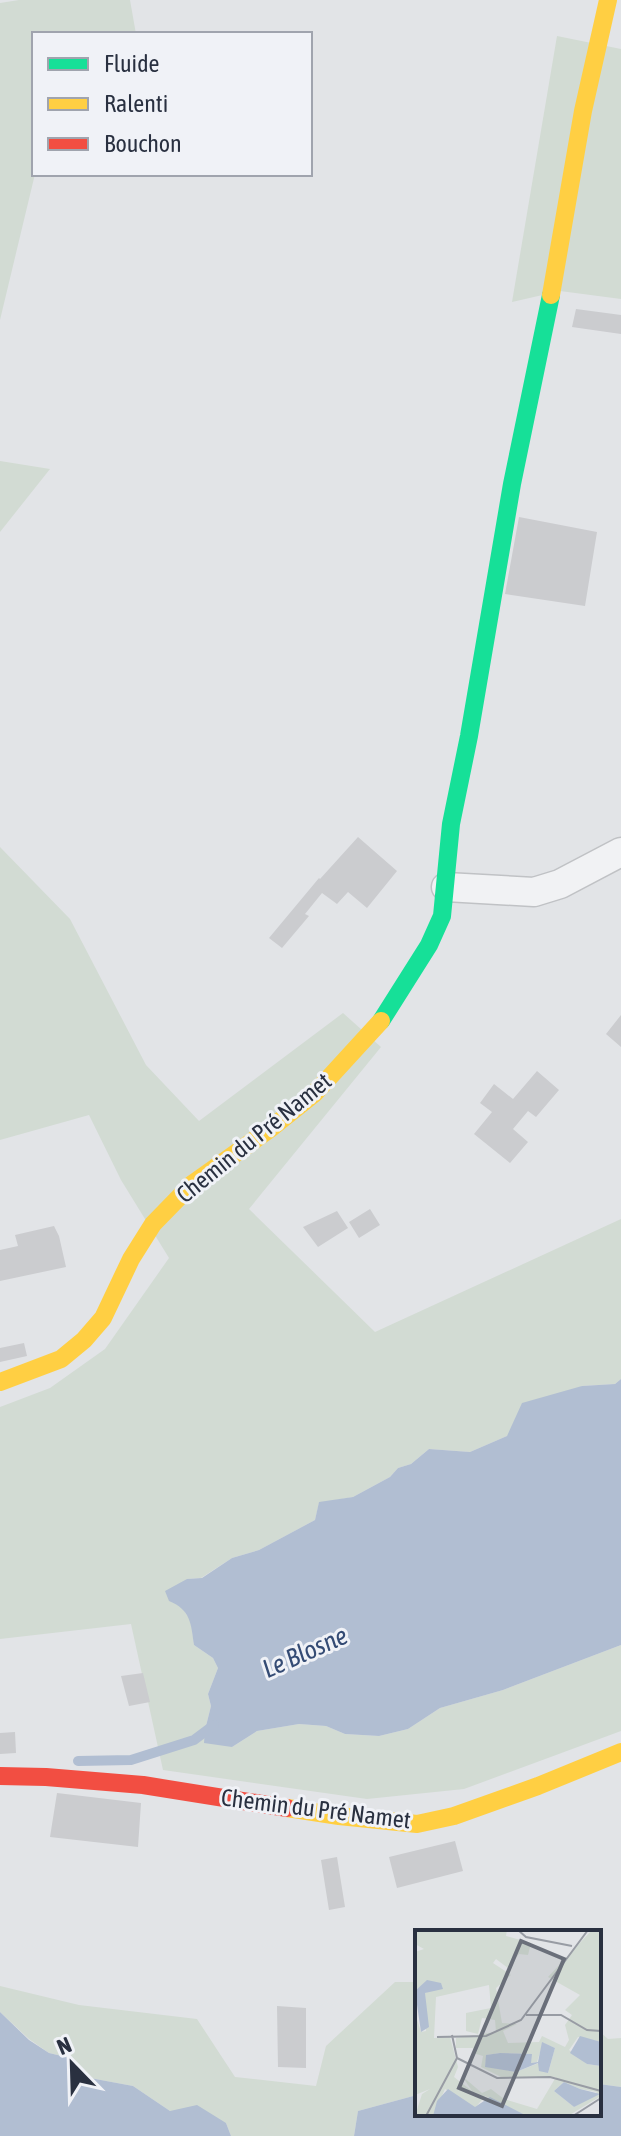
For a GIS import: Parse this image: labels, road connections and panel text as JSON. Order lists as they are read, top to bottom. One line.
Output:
{"streets":{"street":["Chemin du Pré Namet"]},"water":["Le Blosne"],"legend":["Fluide","Ralenti","Bouchon"],"north":"top left"}
